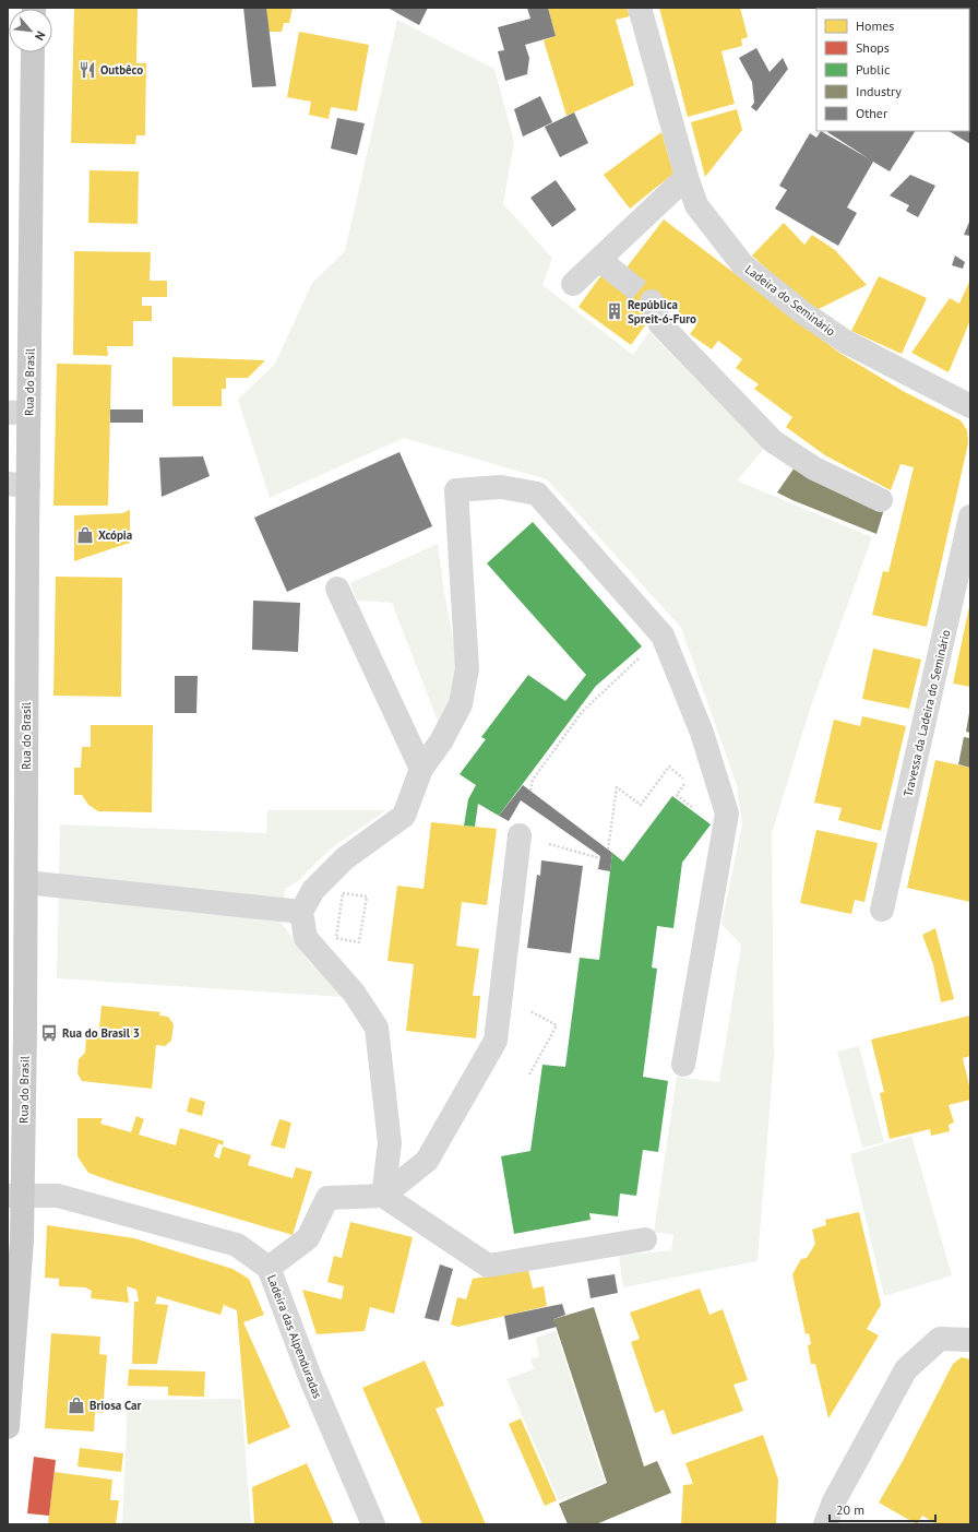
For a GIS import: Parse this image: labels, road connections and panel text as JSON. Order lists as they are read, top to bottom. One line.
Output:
{"streets":{"main road":["Rua do Brasil"],"street":["Ladeira do Seminário","Travessa da Ladeira do Seminário","Ladeira das Alpenduradas"]},"crossings":[["Rua do Brasil","Ladeira das Alpenduradas"]],"places":{"restaurant":["Outbêco"],"building":["República Spreit-ó-Furo"],"shop":["Xcópia","Briosa Car"],"bus stop":["Rua do Brasil 3"]},"legend":["Homes","Shops","Public","Industry","Other"],"scale_bar":"20 m","north":"bottom right"}
